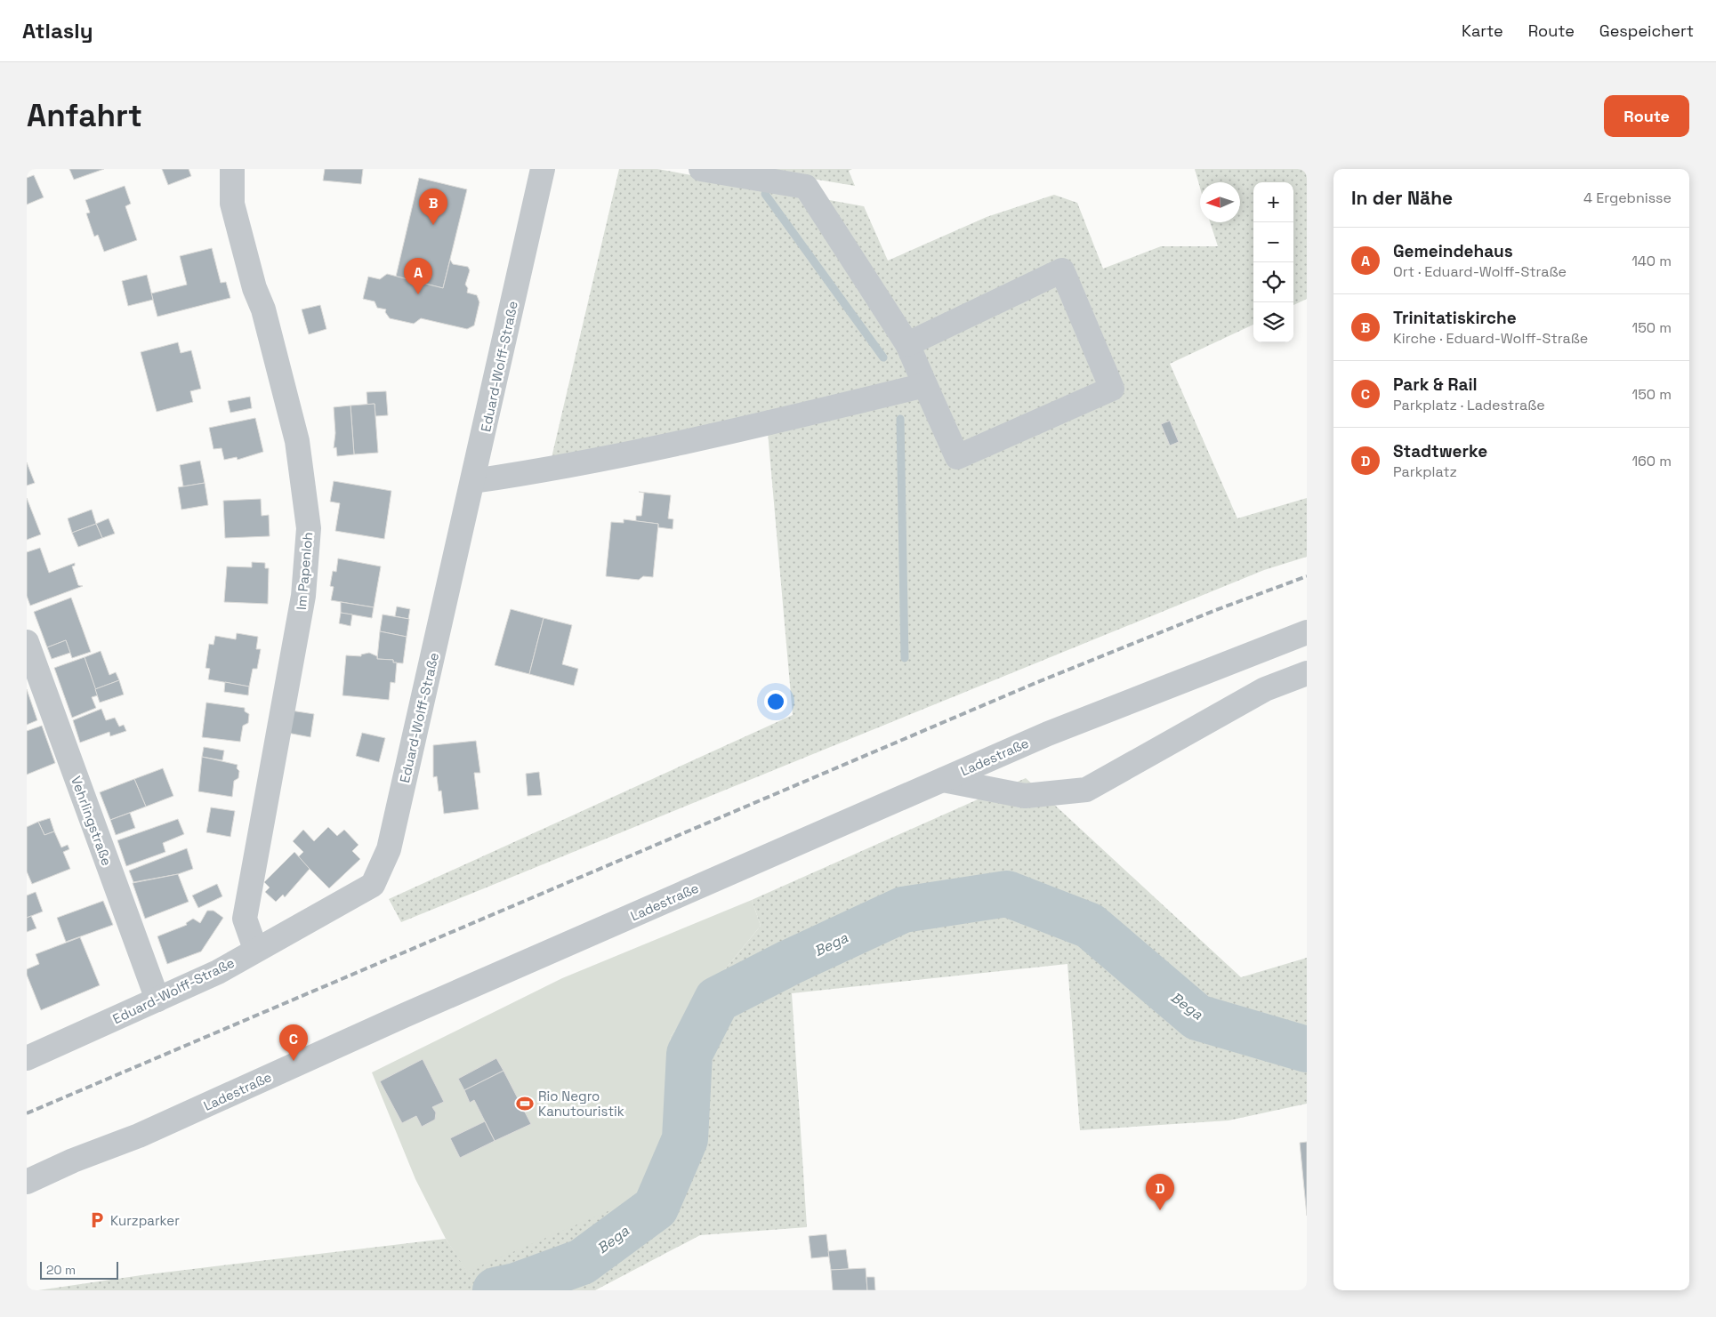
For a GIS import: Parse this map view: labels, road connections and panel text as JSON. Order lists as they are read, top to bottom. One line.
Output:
{"streets":{"street":["Eduard-Wolff-Straße","Im Papenloh","Ladestraße","Vehrlingstraße"]},"crossings":[["Eduard-Wolff-Straße","Im Papenloh"],["Eduard-Wolff-Straße","Vehrlingstraße"]],"water":["Bega"],"places":{"sports":["Rio Negro Kanutouristik"],"parking":["Kurzparker"]},"scale_bar":"20 m","north":"left","page":{"header":"Atlasly","nav":["Karte","Route","Gespeichert"],"buttons":"Route","title":"Anfahrt","heading":["In der Nähe","4 Ergebnisse"],"map_buttons":["+","−"],"pins":["B","A","C","D"],"list":[{"mark":"A","name":"Gemeindehaus","note":"Ort · Eduard-Wolff-Straße","value":"140 m"},{"mark":"B","name":"Trinitatiskirche","note":"Kirche · Eduard-Wolff-Straße","value":"150 m"},{"mark":"C","name":"Park & Rail","note":"Parkplatz · Ladestraße","value":"150 m"},{"mark":"D","name":"Stadtwerke","note":"Parkplatz","value":"160 m"}],"scale":"20 m"}}
